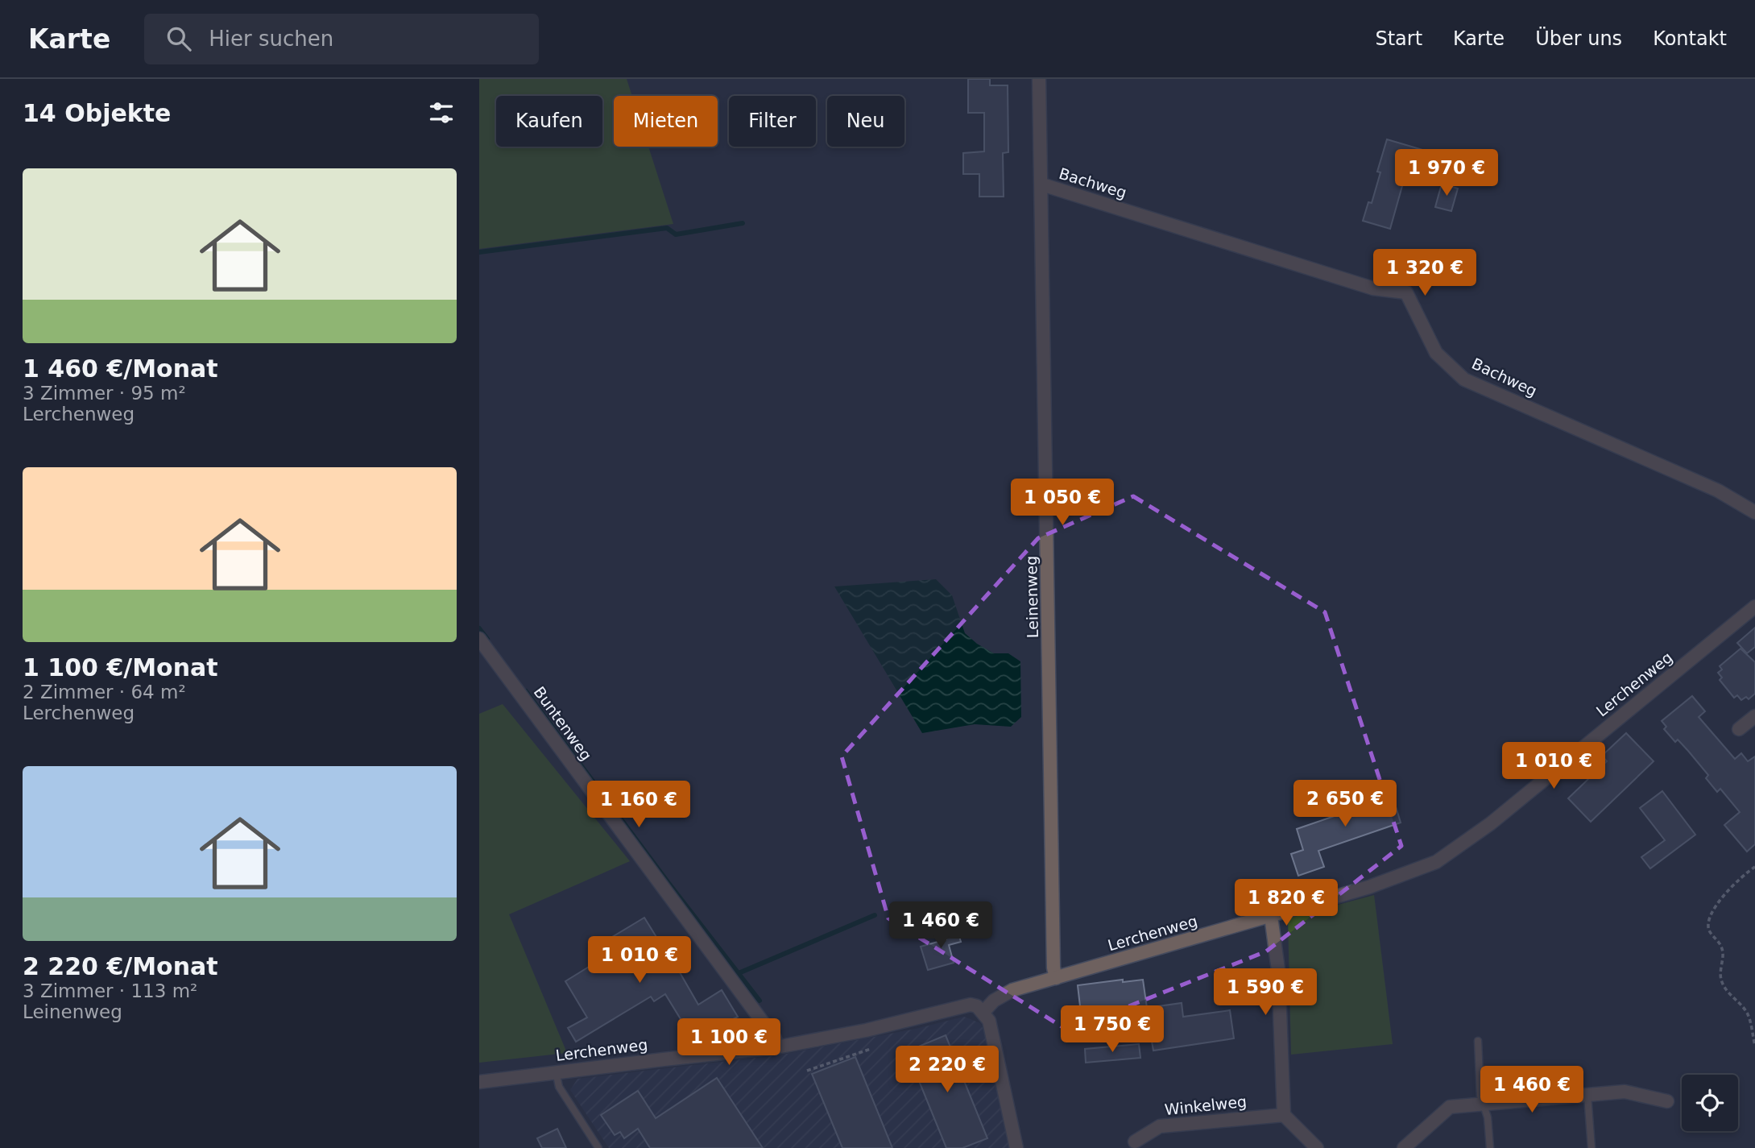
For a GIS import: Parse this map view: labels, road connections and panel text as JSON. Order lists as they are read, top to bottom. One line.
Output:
{"streets":{"street":["Bachweg","Leinenweg","Lerchenweg","Buntenweg","Winkelweg"]},"crossings":[["Bachweg","Leinenweg"],["Leinenweg","Lerchenweg"],["Lerchenweg","Buntenweg"]],"page":{"header":"Karte","search":"Hier suchen","nav":["Start","Karte","Über uns","Kontakt"],"heading":"14 Objekte","chip":["Kaufen","Mieten","Filter","Neu"],"list":[{"name":"1 460 €/Monat","note":"3 Zimmer · 95 m² · Lerchenweg"},{"name":"1 100 €/Monat","note":"2 Zimmer · 64 m² · Lerchenweg"},{"name":"2 220 €/Monat","note":"3 Zimmer · 113 m² · Leinenweg"}],"price":["1 970 €","1 320 €","1 050 €","1 010 €","2 650 €","1 160 €","1 820 €","1 460 €","1 010 €","1 590 €","1 750 €","1 100 €","2 220 €","1 460 €"]}}
